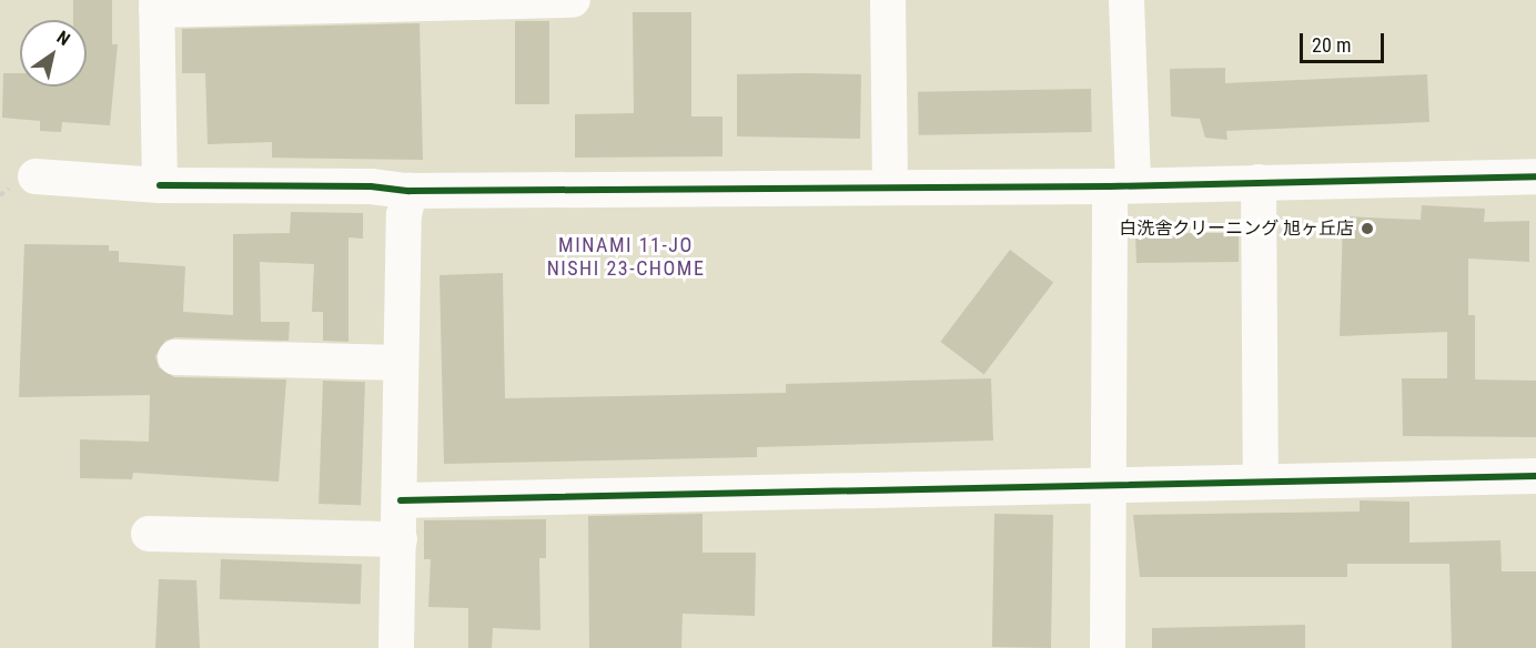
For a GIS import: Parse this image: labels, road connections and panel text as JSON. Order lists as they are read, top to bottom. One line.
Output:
{"districts":["MINAMI 11-JO NISHI 23-CHOME"],"places":["白洗舎クリーニング 旭ヶ丘店"],"scale_bar":"20 m","north":"top right"}
